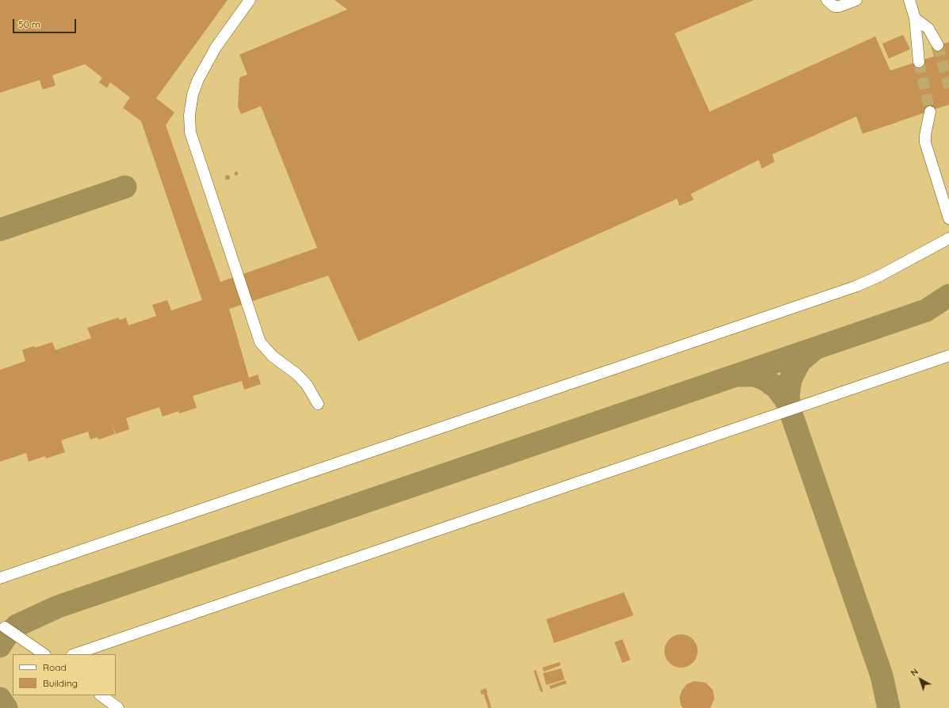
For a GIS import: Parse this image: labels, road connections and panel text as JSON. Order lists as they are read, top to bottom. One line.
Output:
{"legend":["Road","Building"],"scale_bar":"50 m","north":"top left"}
